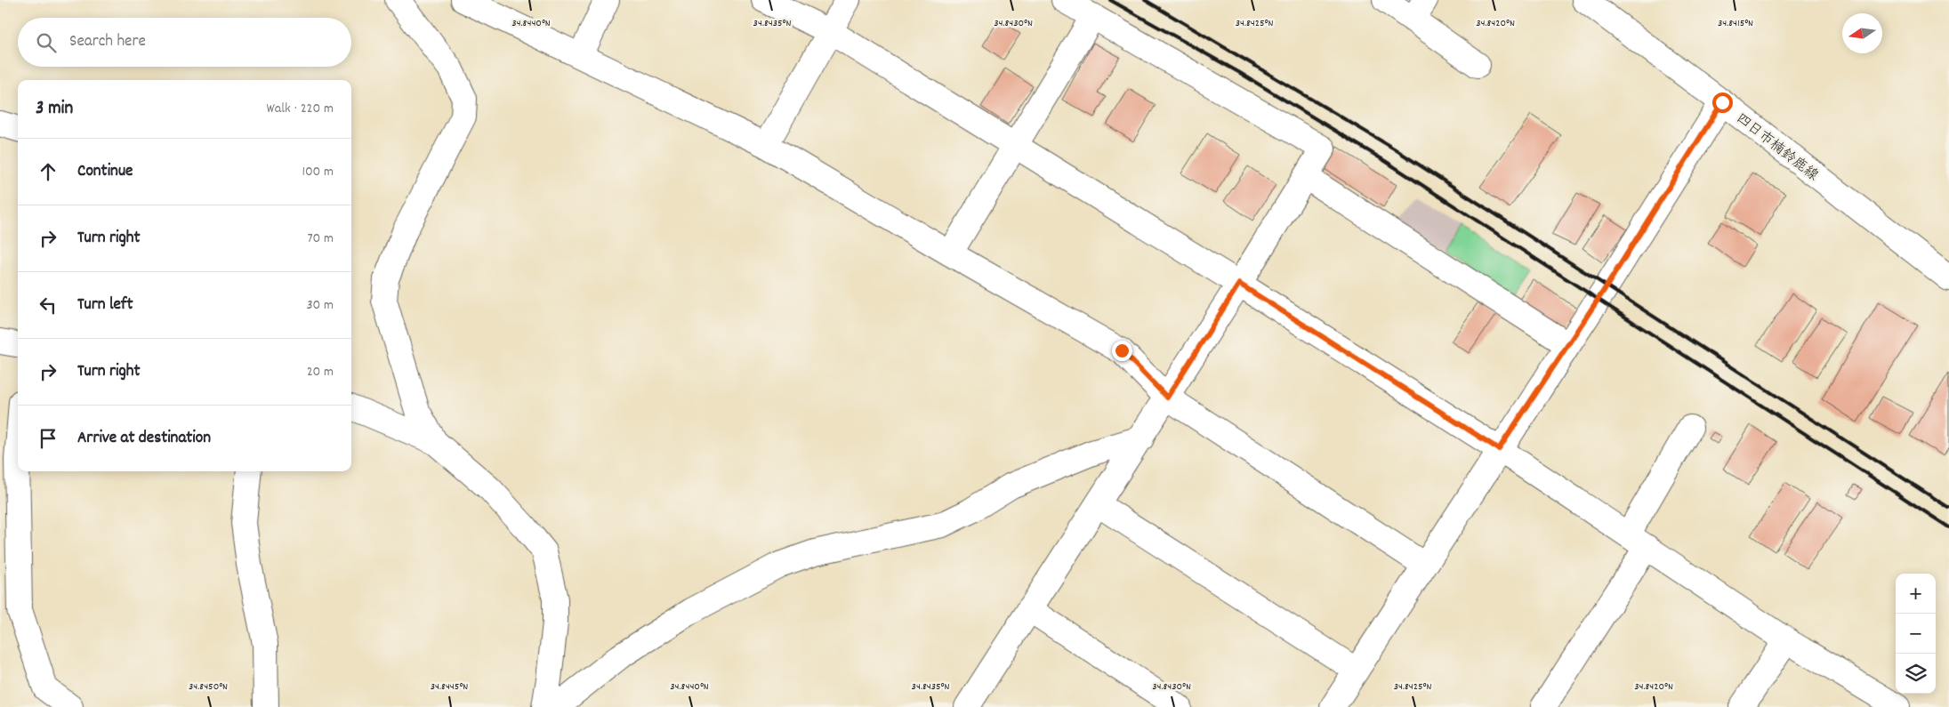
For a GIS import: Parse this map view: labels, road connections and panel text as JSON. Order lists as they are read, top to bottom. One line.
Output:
{"streets":{"street":["四日市楠鈴鹿線"]},"north":"left","page":{"search":"Search here","heading":["3 min","Walk · 220 m"],"list":[["Continue","100 m"],["Turn right","70 m"],["Turn left","30 m"],["Turn right","20 m"],"Arrive at destination"],"map_buttons":["+","−"]},"coordinates":["34.8440°N","34.8435°N","34.8430°N","34.8425°N","34.8420°N","34.8415°N","34.8450°N","34.8445°N"]}
